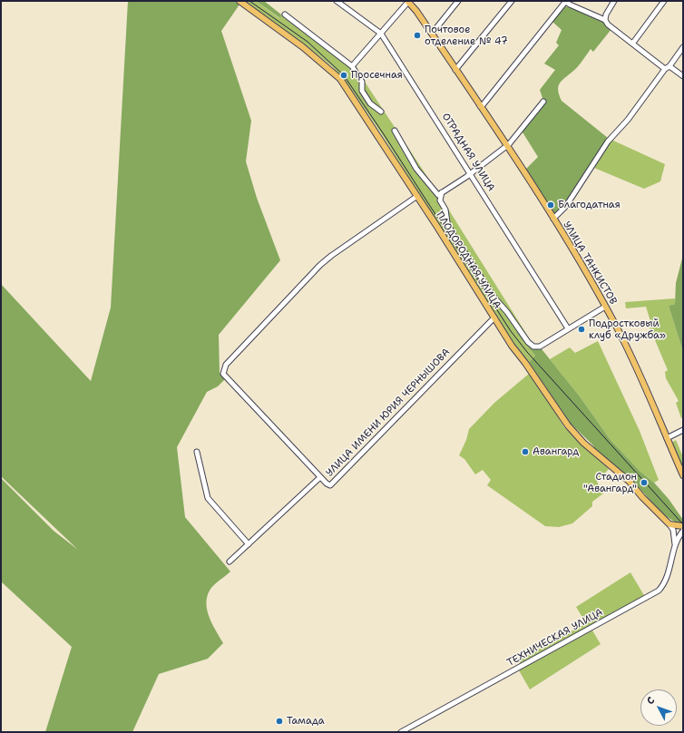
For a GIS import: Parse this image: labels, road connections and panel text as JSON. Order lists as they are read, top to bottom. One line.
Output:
{"streets":{"main road":["ПЛОДОРОДНАЯ УЛИЦА","УЛИЦА ТАНКИСТОВ"],"street":["ОТРАДНАЯ УЛИЦА","УЛИЦА ИМЕНИ ЮРИЯ ЧЕРНЫШОВА","ТЕХНИЧЕСКАЯ УЛИЦА"]},"crossings":[["ПЛОДОРОДНАЯ УЛИЦА","УЛИЦА ИМЕНИ ЮРИЯ ЧЕРНЫШОВА"]],"places":["Почтовое отделение № 47","Просечная","Благодатная","Подростковый клуб «Дружба»","Авангард","Стадион \"Авангард\"","Тамада"],"north":"top left"}
